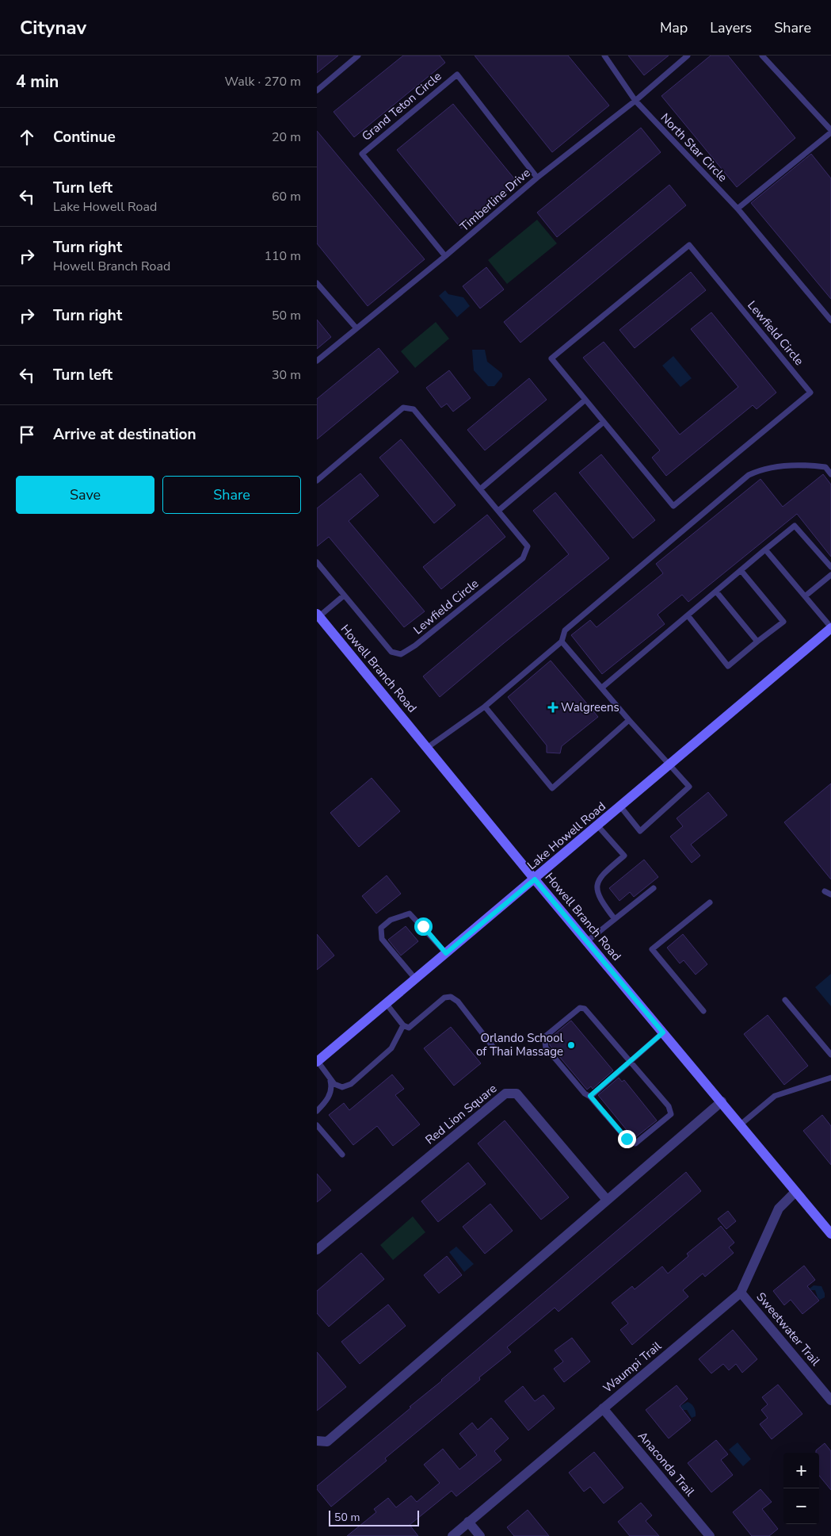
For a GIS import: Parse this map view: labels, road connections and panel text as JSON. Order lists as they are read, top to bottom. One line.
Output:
{"streets":{"main road":["Howell Branch Road","Lake Howell Road"],"street":["Red Lion Square","Sweetwater Trail","Waumpi Trail","Anaconda Trail"],"lane":["Grand Teton Circle","North Star Circle","Timberline Drive","Lewfield Circle"]},"crossings":[["Grand Teton Circle","Timberline Drive"],["North Star Circle","Timberline Drive"],["Howell Branch Road","Lake Howell Road"],["Howell Branch Road","Waumpi Trail"],["Sweetwater Trail","Waumpi Trail"],["Waumpi Trail","Anaconda Trail"]],"places":{"health":["Walgreens"],"other":["Orlando School of Thai Massage"]},"scale_bar":"50 m","page":{"header":"Citynav","nav":["Map","Layers","Share"],"heading":["4 min","Walk · 270 m"],"list":[["Continue","20 m"],["Turn left","Lake Howell Road","60 m"],["Turn right","Howell Branch Road","110 m"],["Turn right","50 m"],["Turn left","30 m"],"Arrive at destination"],"buttons":["Save","Share"],"map_buttons":["+","−"],"scale":"50 m"}}
